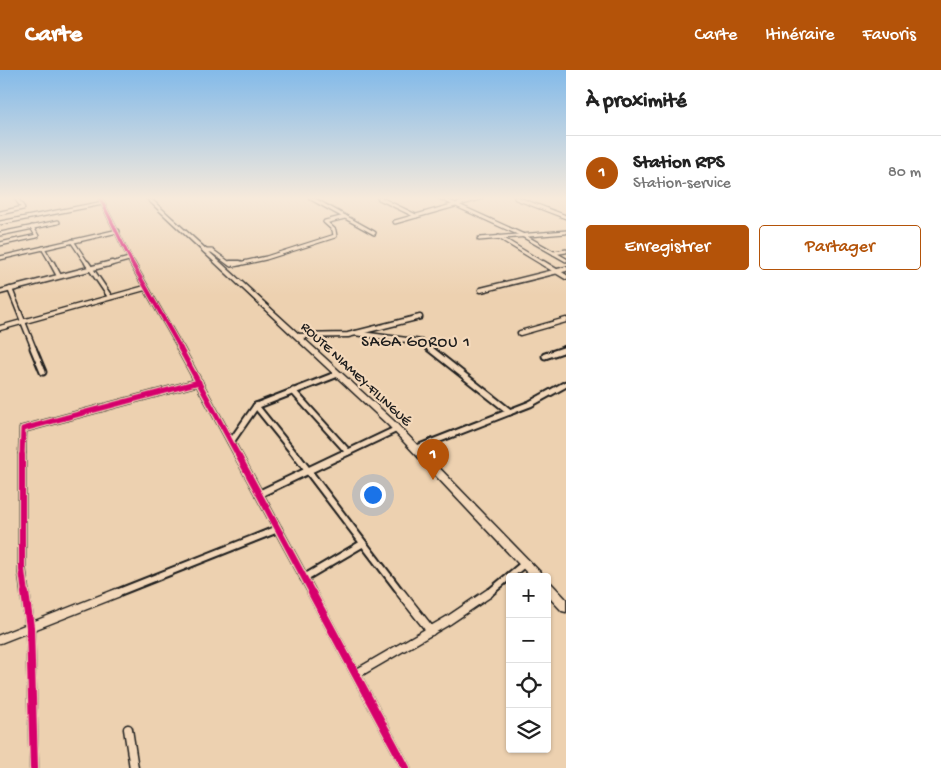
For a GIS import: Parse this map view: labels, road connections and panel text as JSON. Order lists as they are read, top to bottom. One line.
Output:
{"streets":{"main road":["ROUTE NIAMEY-FILINGUÉ"]},"districts":["SAGA GOROU 1"],"page":{"header":"Carte","nav":["Carte","Itinéraire","Favoris"],"heading":"À proximité","list":[{"mark":"1","name":"Station RPS","note":"Station-service","value":"80 m"}],"buttons":["Enregistrer","Partager"],"pins":"1","map_buttons":["+","−"]}}
